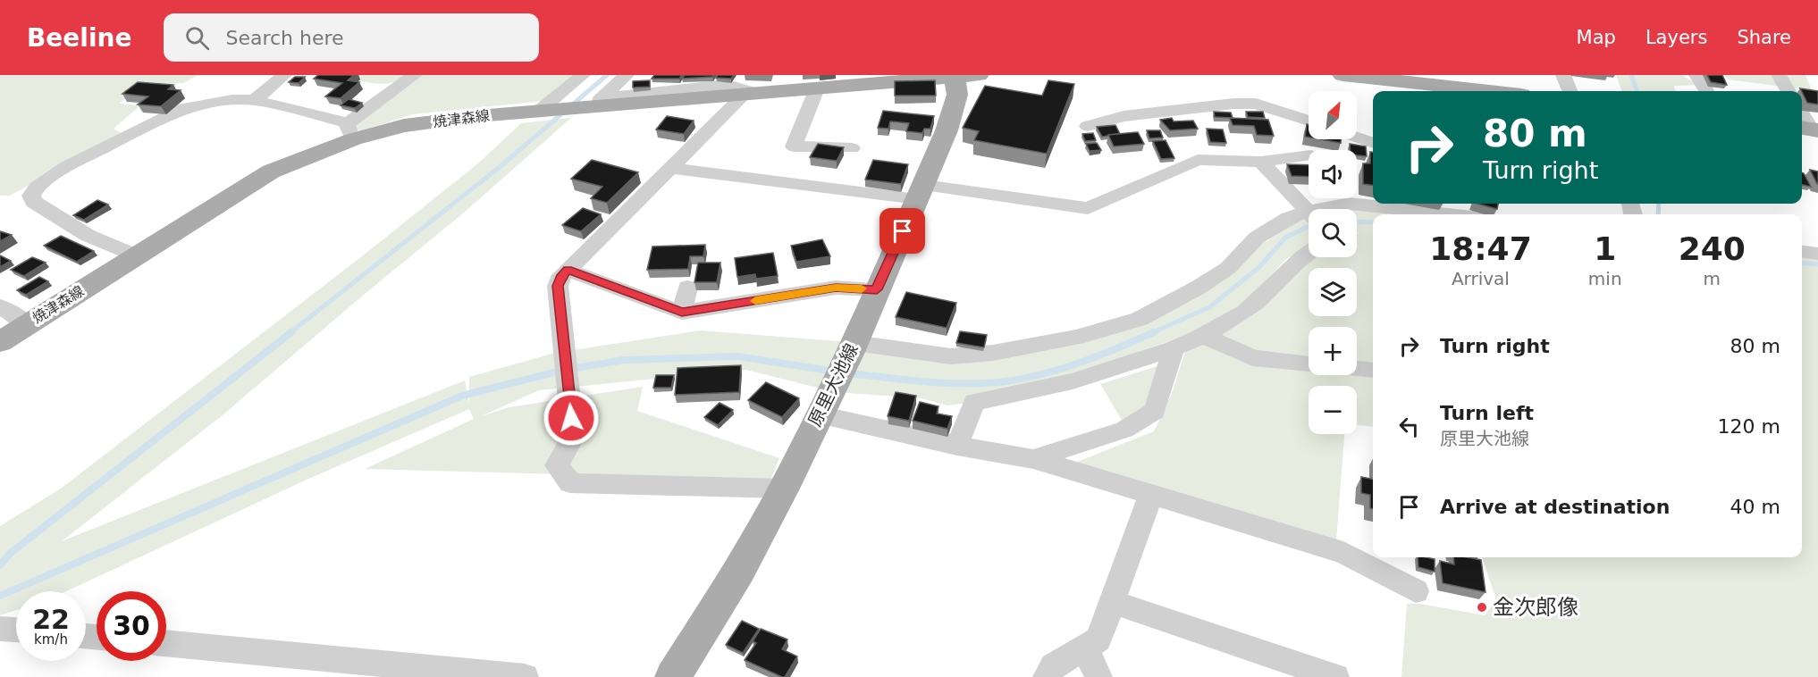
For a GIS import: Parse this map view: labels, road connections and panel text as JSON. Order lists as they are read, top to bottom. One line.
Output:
{"streets":{"main road":["焼津森線","原里大池線"]},"crossings":[["焼津森線","原里大池線"]],"places":["金次郎像"],"north":"top right","page":{"header":"Beeline","search":"Search here","nav":["Map","Layers","Share"],"map_buttons":["+","−"],"turn":["80 m","Turn right"],"eta":["18:47","Arrival","1","min","240","m"],"list":[{"name":"Turn right","value":"80 m"},{"name":"Turn left","note":"原里大池線","value":"120 m"},{"name":"Arrive at destination","value":"40 m"}],"speed":"22 km/h","limit":"30"}}
